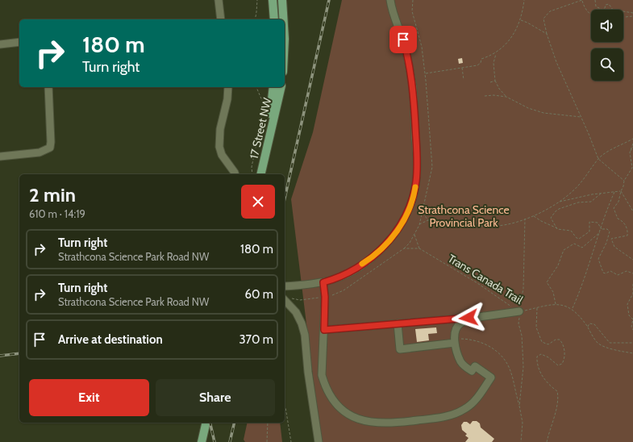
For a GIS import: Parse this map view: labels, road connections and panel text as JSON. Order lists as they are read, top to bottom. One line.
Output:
{"streets":{"main road":["17 Street NW"],"path":["Trans Canada Trail"]},"parks":["Strathcona Science Provincial Park"],"page":{"turn":["180 m","Turn right"],"heading":["2 min","610 m · 14:19"],"list":[{"name":"Turn right","note":"Strathcona Science Park Road NW","value":"180 m"},{"name":"Turn right","note":"Strathcona Science Park Road NW","value":"60 m"},{"name":"Arrive at destination","value":"370 m"}],"buttons":["Exit","Share"]}}
